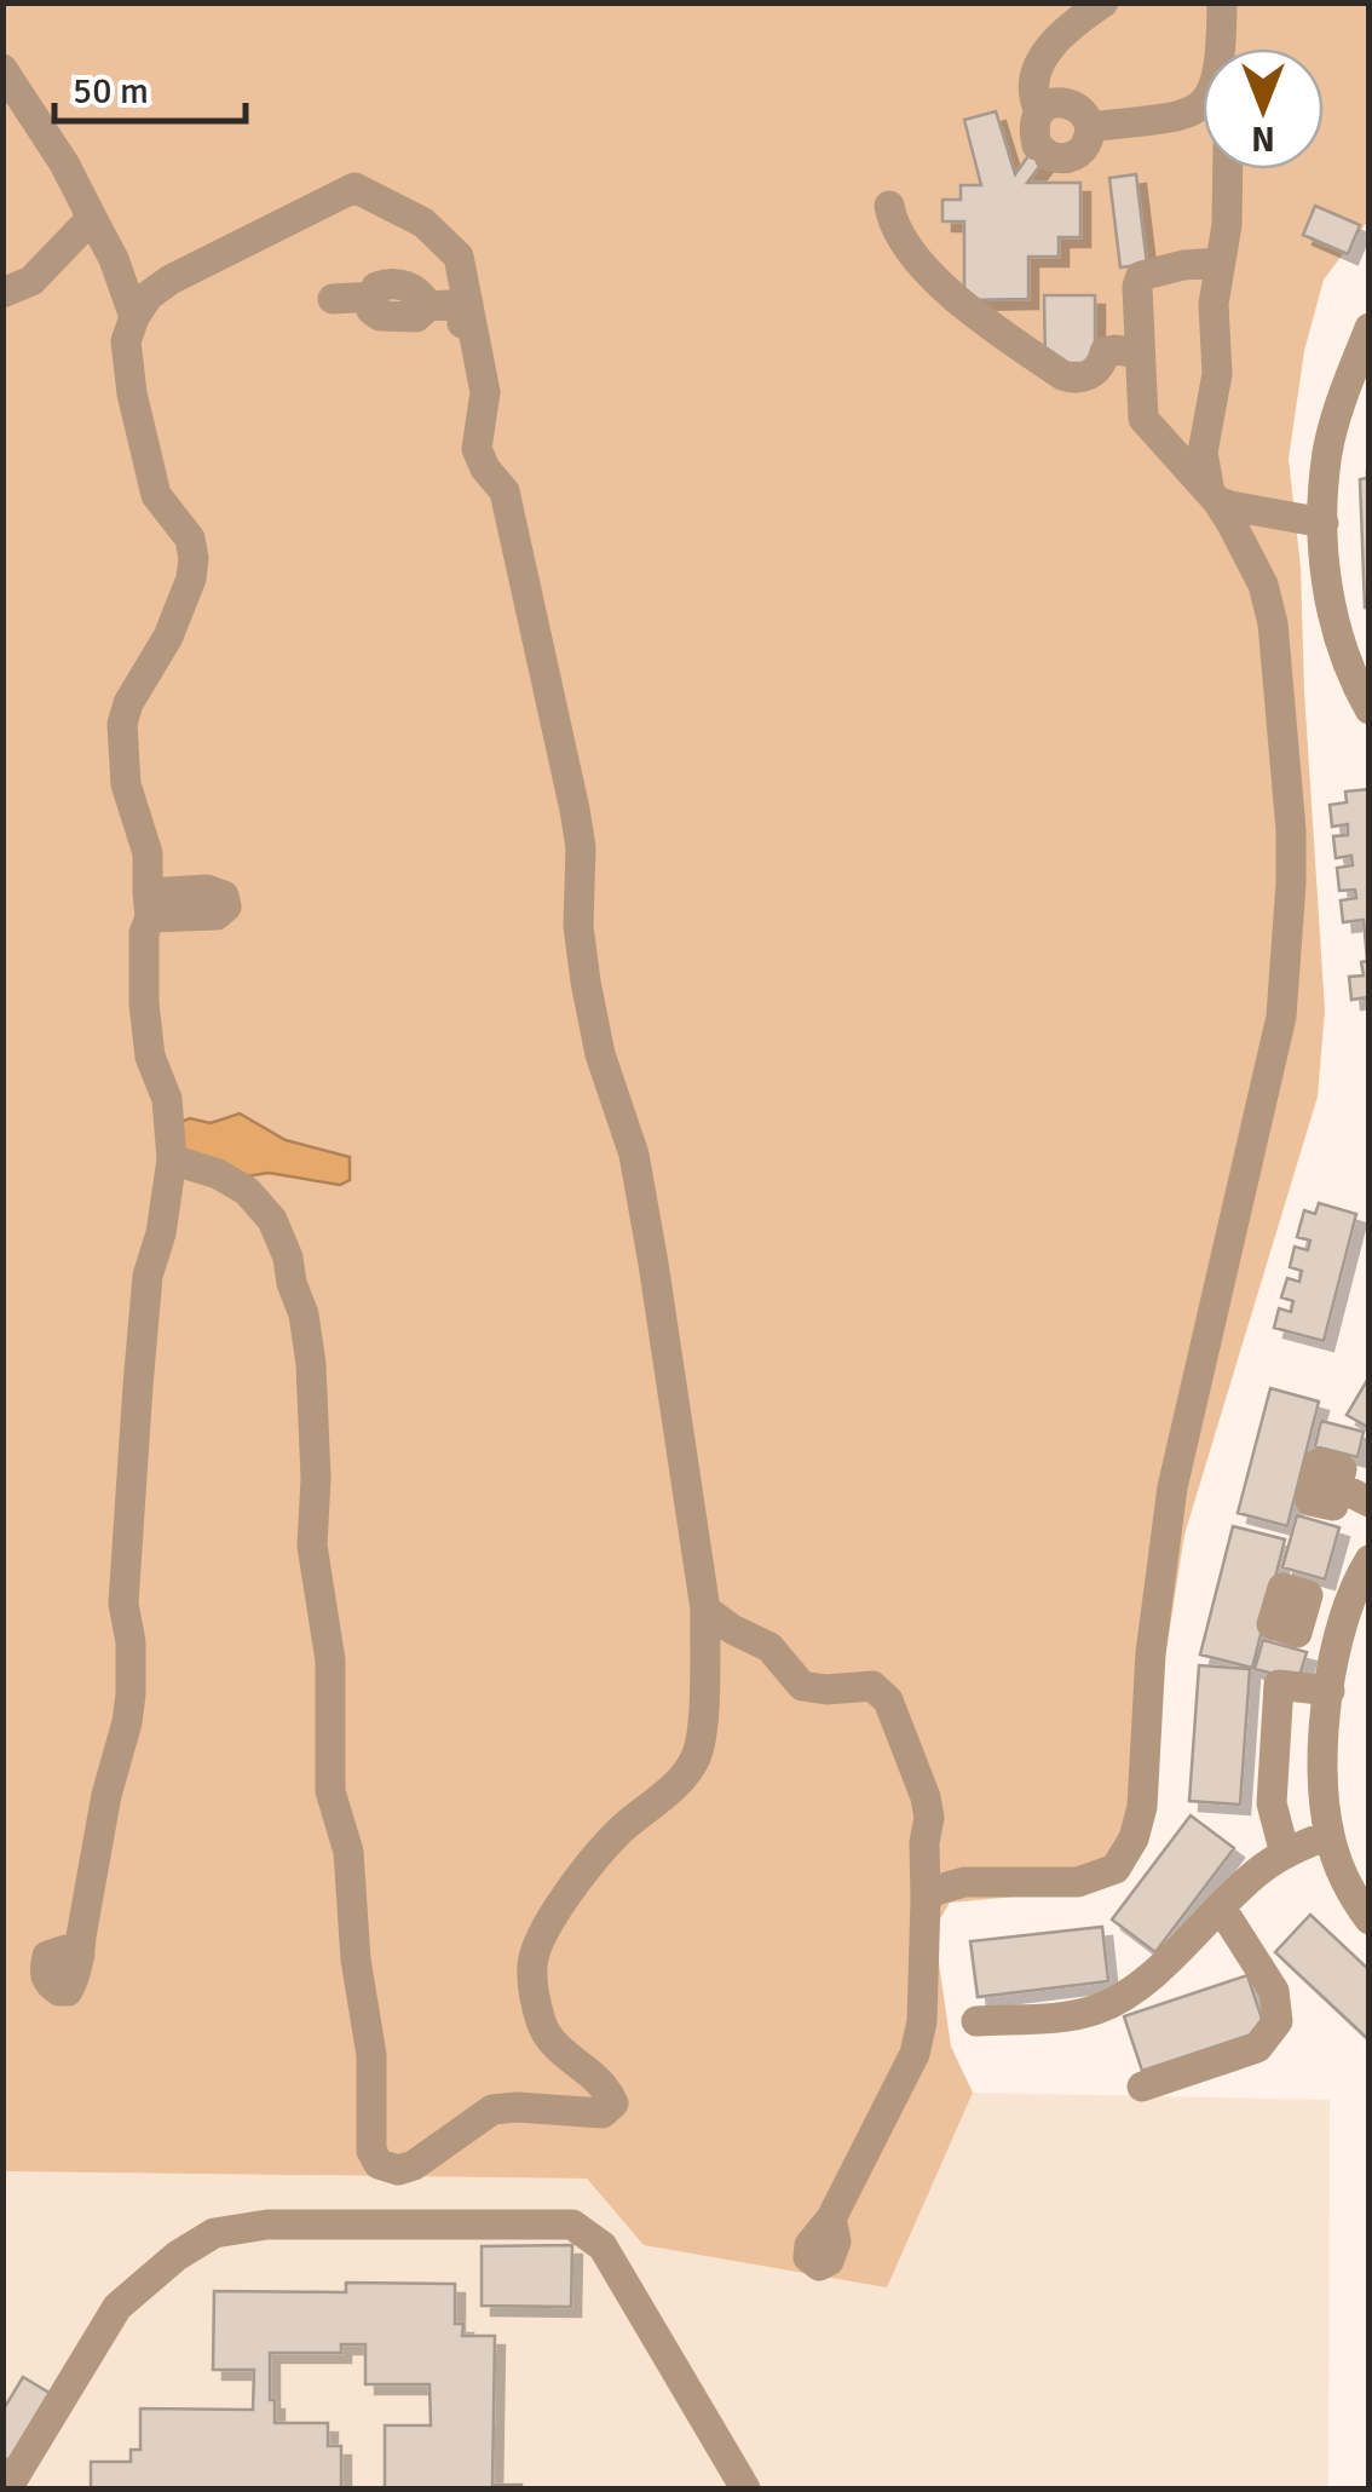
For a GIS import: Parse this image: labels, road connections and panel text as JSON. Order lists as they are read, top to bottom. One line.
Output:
{"scale_bar":"50 m","north":"bottom"}
